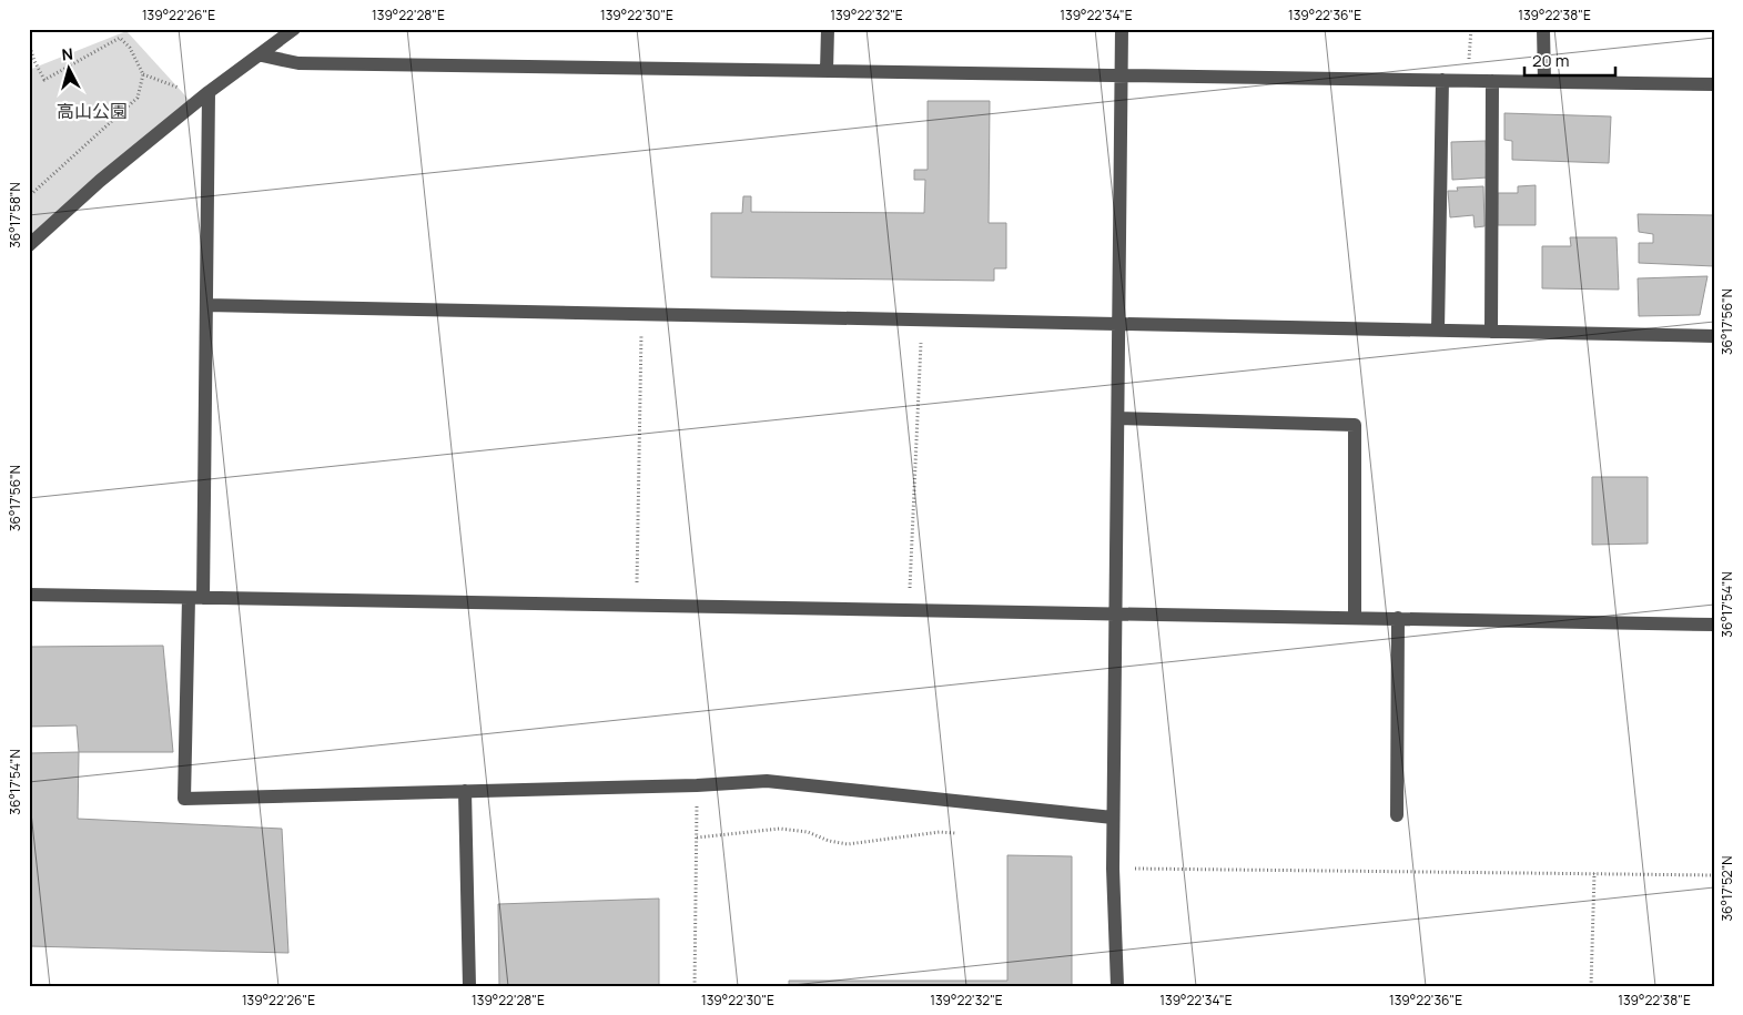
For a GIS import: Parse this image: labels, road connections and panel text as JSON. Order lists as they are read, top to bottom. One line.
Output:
{"parks":["高山公園"],"scale_bar":"20 m","north":"top","coordinates":["139°22'26\"E","139°22'28\"E","139°22'30\"E","139°22'32\"E","139°22'34\"E","139°22'36\"E","139°22'38\"E","36°17'58\"N","36°17'56\"N","36°17'54\"N","36°17'52\"N"]}
